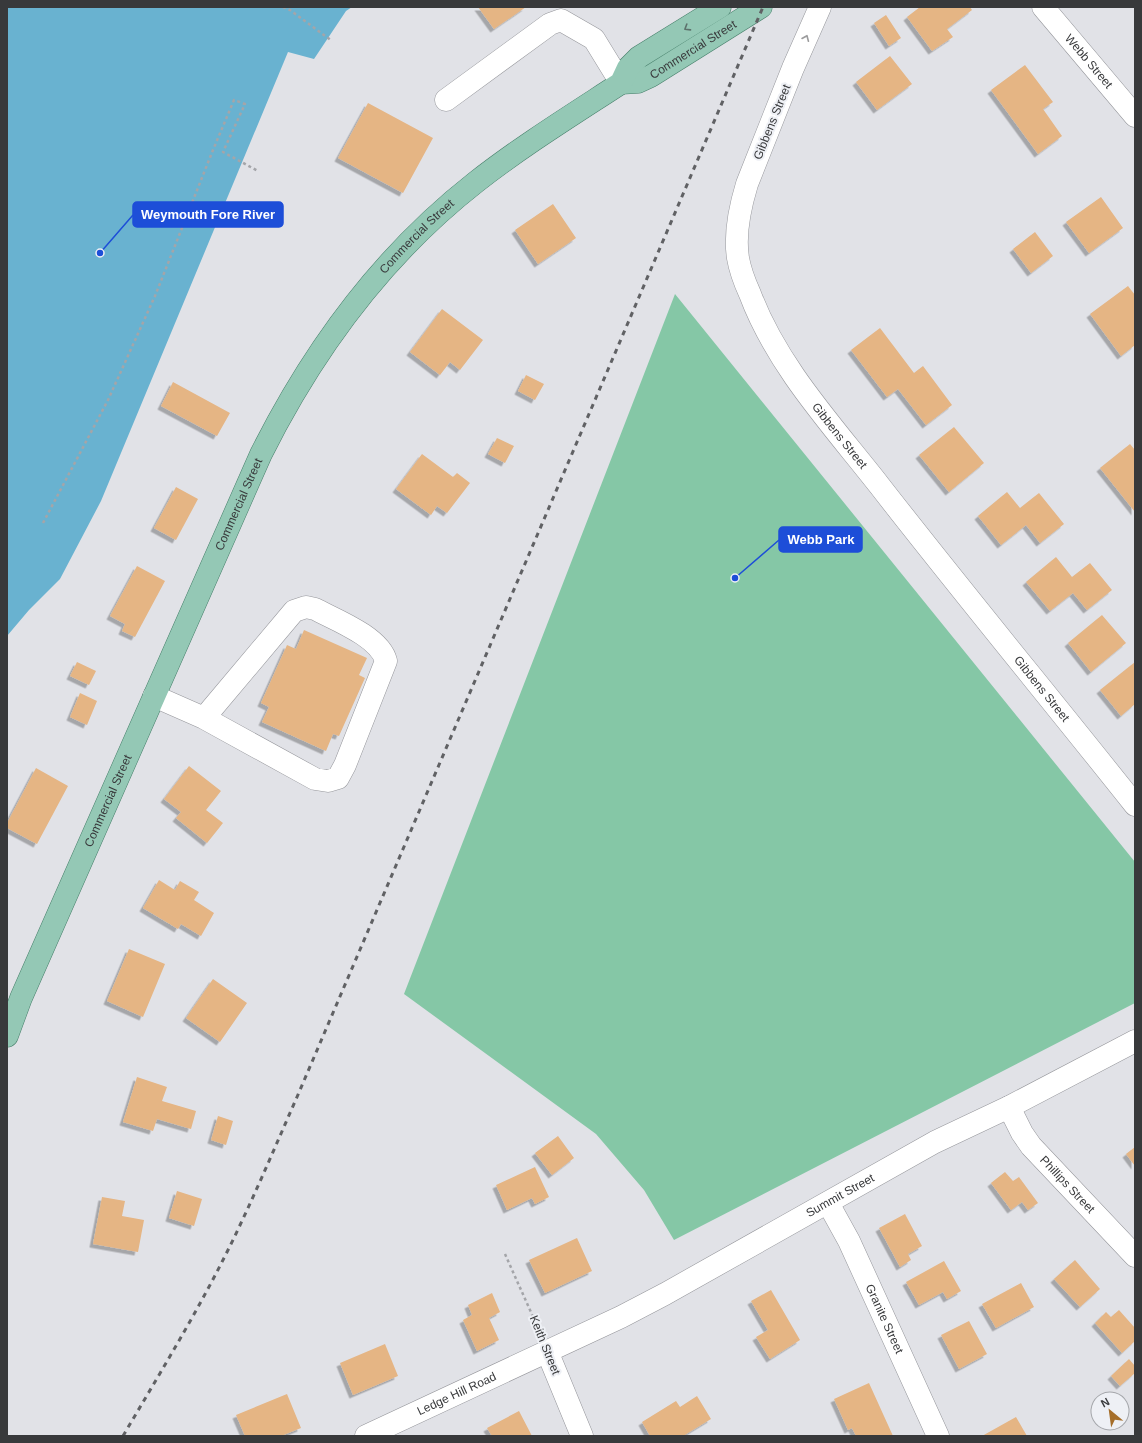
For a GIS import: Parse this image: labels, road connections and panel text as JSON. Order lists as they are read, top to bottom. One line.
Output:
{"streets":{"main road":["Commercial Street"],"street":["Webb Street","Gibbens Street","Phillips Street","Summit Street","Granite Street","Keith Street","Ledge Hill Road"]},"crossings":[["Phillips Street","Summit Street"],["Summit Street","Granite Street"],["Summit Street","Keith Street"],["Summit Street","Ledge Hill Road"],["Keith Street","Ledge Hill Road"]],"one_way":["Gibbens Street"],"places":["Weymouth Fore River","Webb Park"],"north":"top left"}
